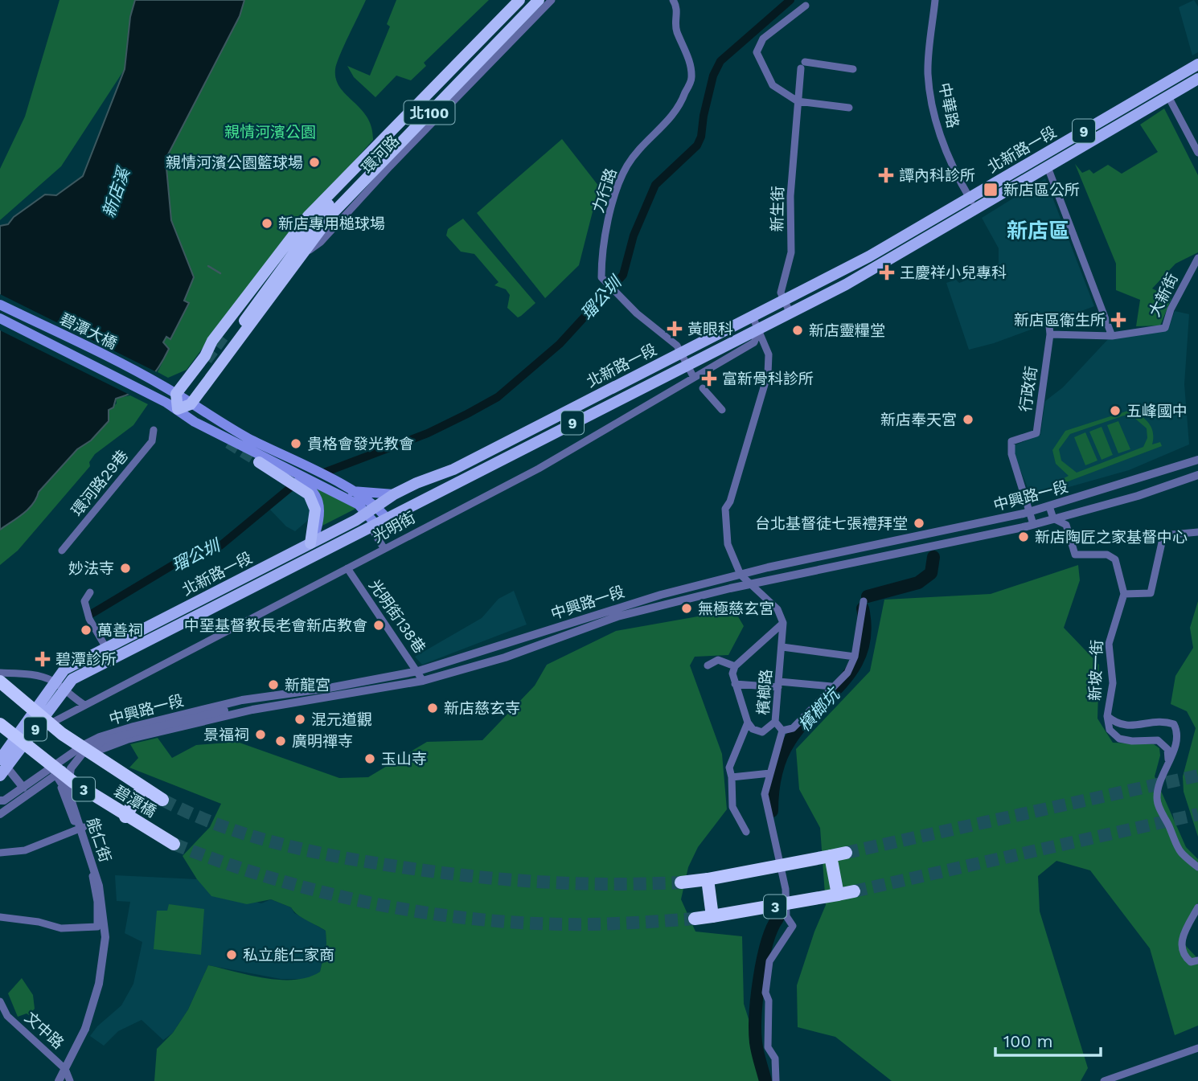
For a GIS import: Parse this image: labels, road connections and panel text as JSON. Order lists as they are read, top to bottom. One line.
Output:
{"streets":{"highway":["北100","環河路","3","碧潭橋"],"main road":["9","北新路一段","碧潭大橋"],"street":["中華路","力行路","新生街","大新街","行政街","環河路29巷","中興路一段","光明街","光明街138巷","新坡一街","檳榔路","能仁街","文中路"]},"crossings":[["中華路","北新路一段"],["北100","環河路"],["北100","碧潭大橋"],["9","北新路一段"],["9","光明街"],["北新路一段","力行路"],["北新路一段","新生街"],["北新路一段","光明街"],["環河路","碧潭大橋"],["力行路","光明街"],["行政街","中興路一段"],["中興路一段","光明街138巷"],["光明街","光明街138巷"],["能仁街","文中路"]],"districts":["新店區"],"water":["新店溪","瑠公圳","檳榔坑"],"parks":["親情河濱公園"],"places":{"other":["親情河濱公園籃球場","新店專用槌球場","新店靈糧堂","五峰國中","新店奉天宮","貴格會發光教會","台北基督徒七張禮拜堂","新店陶匠之家基督中心","妙法寺","無極慈玄宮","中堊基督教長老會新店教會","萬善祠","新龍宮","新店慈玄寺","混元道觀","景福祠","廣明禪寺","玉山寺","私立能仁家商"],"health":["譚內科診所","王慶祥小兒專科","新店區衛生所","黃眼科","富新骨科診所","碧潭診所"],"transit":["新店區公所"]},"scale_bar":"100 m"}
